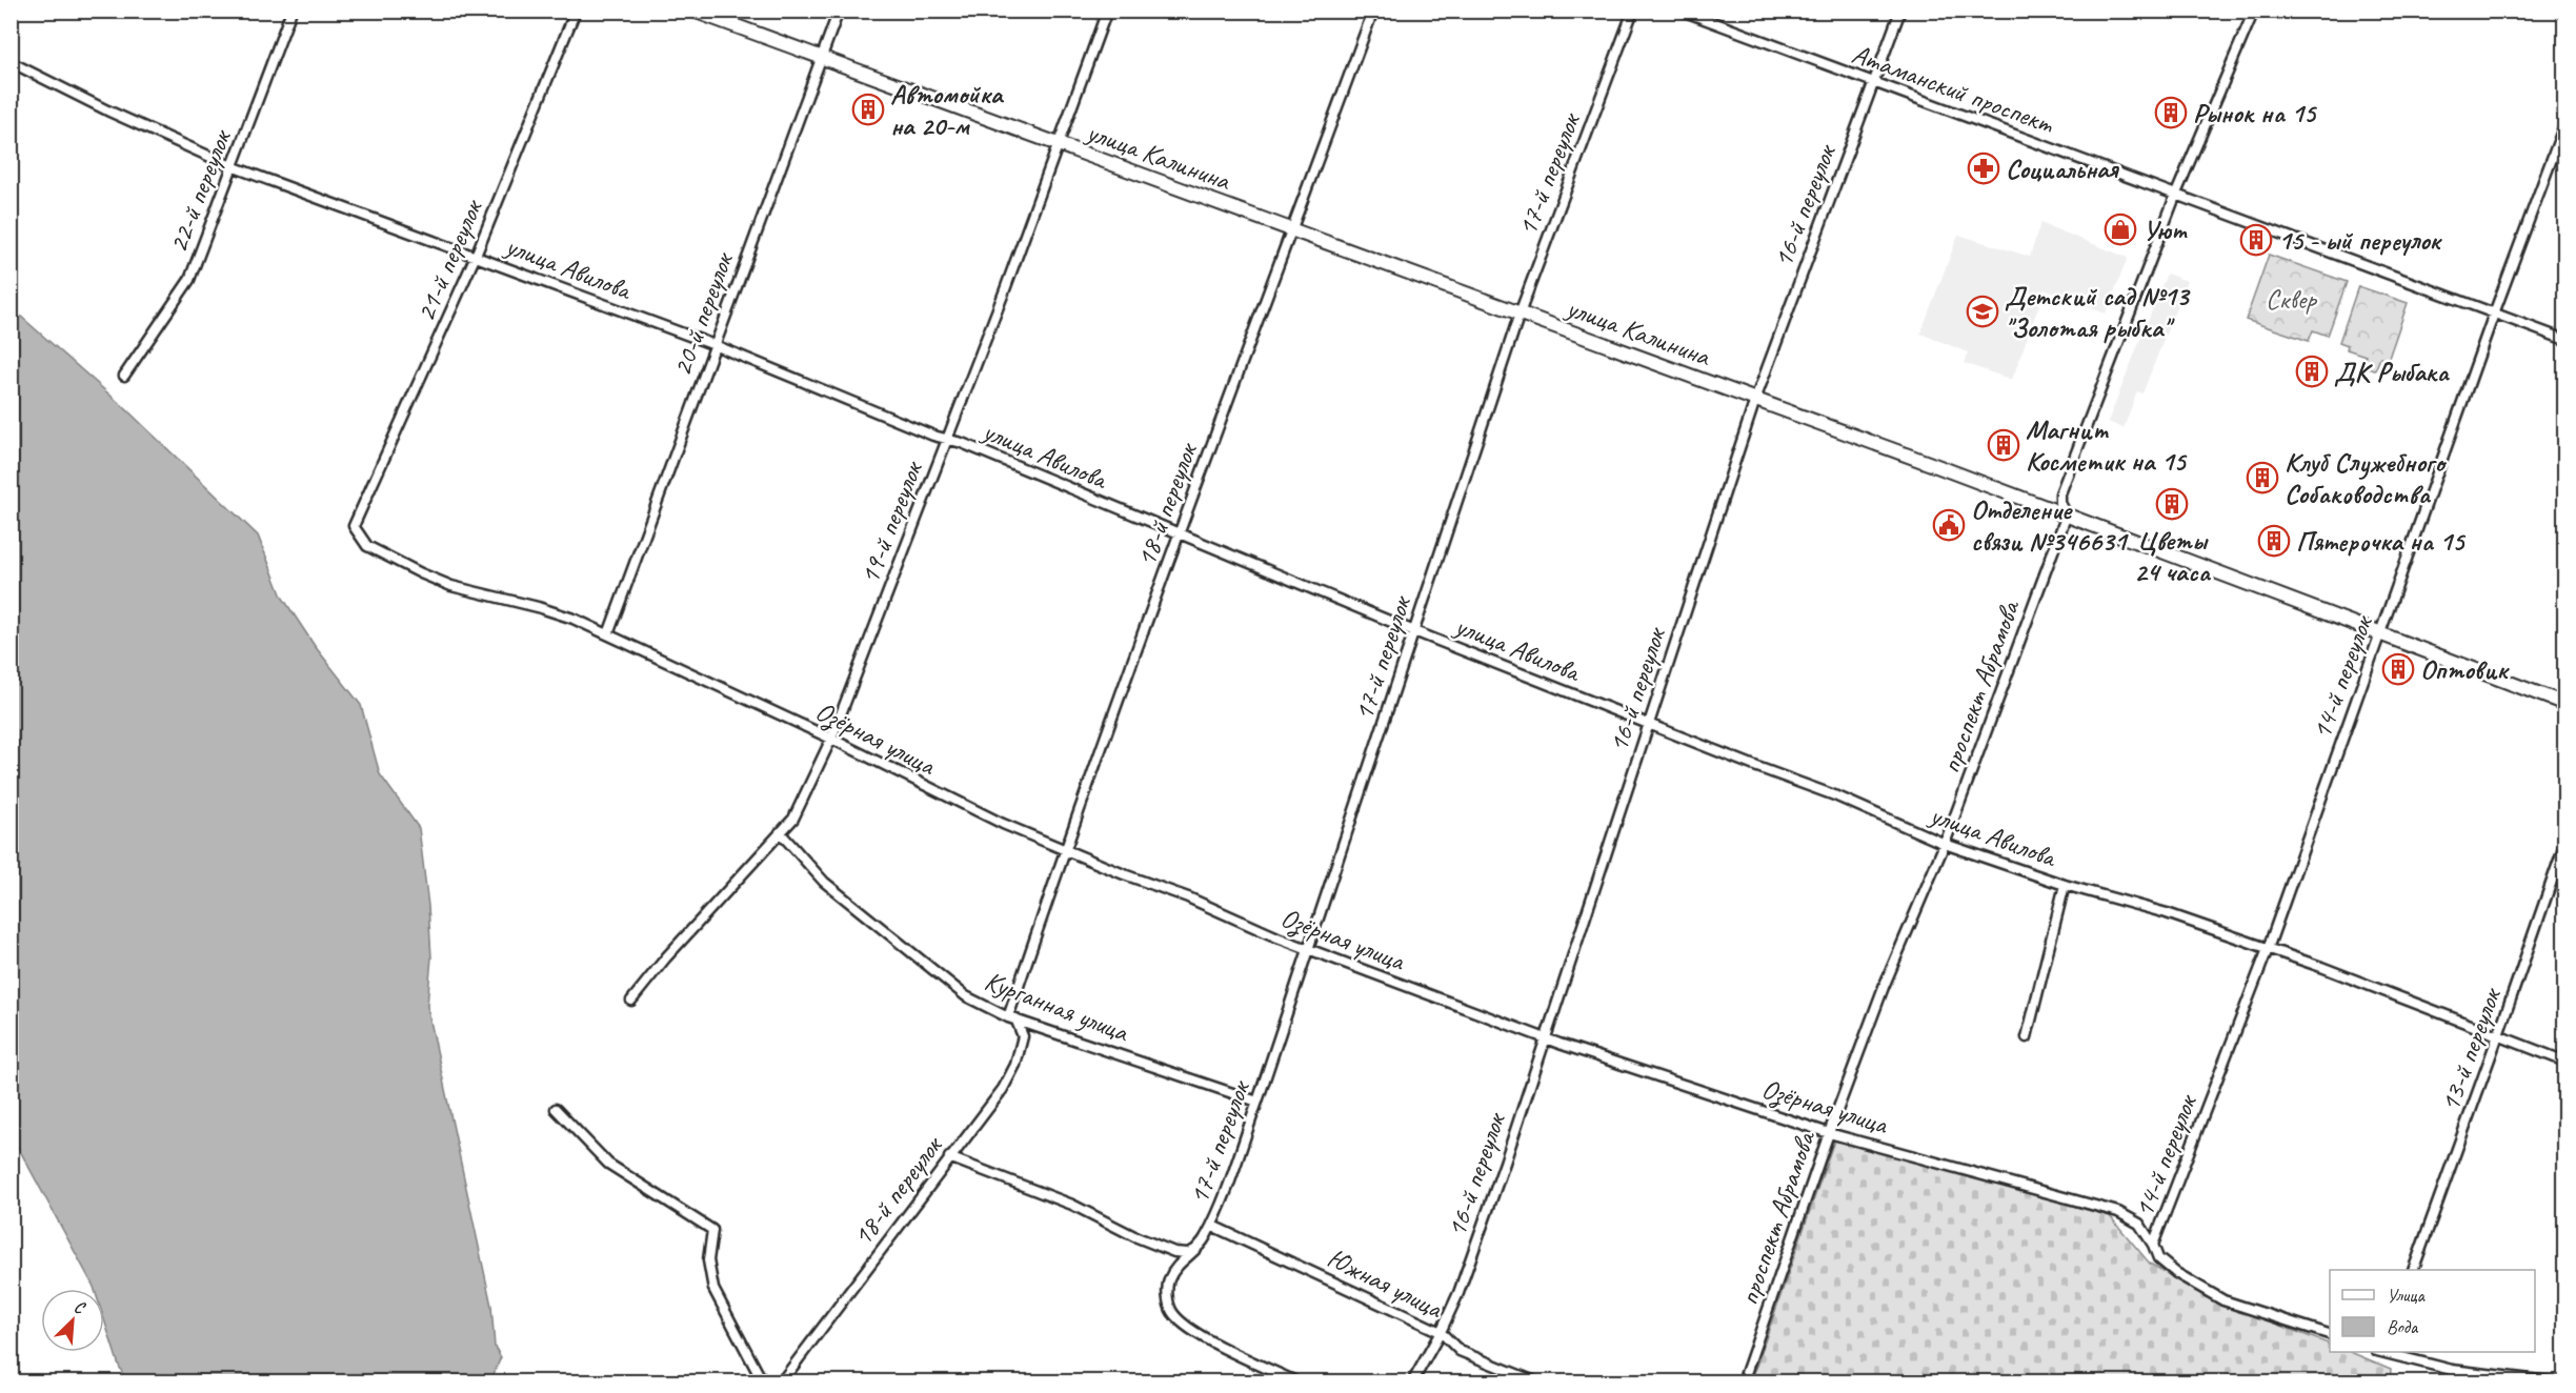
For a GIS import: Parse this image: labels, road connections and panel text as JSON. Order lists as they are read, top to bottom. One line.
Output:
{"streets":{"main road":["улица Калинина"],"street":["Атаманский проспект","17-й переулок","22-й переулок","16-й переулок","21-й переулок","улица Авилова","20-й переулок","18-й переулок","19-й переулок","14-й переулок","проспект Абрамова","Озёрная улица","Курганная улица","13-й переулок","Южная улица"]},"crossings":[["Атаманский проспект","16-й переулок"],["Атаманский проспект","14-й переулок"],["Атаманский проспект","проспект Абрамова"],["улица Калинина","17-й переулок"],["улица Калинина","16-й переулок"],["улица Калинина","20-й переулок"],["улица Калинина","18-й переулок"],["улица Калинина","19-й переулок"],["улица Калинина","14-й переулок"],["улица Калинина","проспект Абрамова"],["17-й переулок","улица Авилова"],["17-й переулок","Озёрная улица"],["17-й переулок","Курганная улица"],["17-й переулок","Южная улица"],["22-й переулок","улица Авилова"],["16-й переулок","улица Авилова"],["16-й переулок","Озёрная улица"],["16-й переулок","Южная улица"],["21-й переулок","улица Авилова"],["21-й переулок","Озёрная улица"],["улица Авилова","20-й переулок"],["улица Авилова","18-й переулок"],["улица Авилова","19-й переулок"],["улица Авилова","14-й переулок"],["улица Авилова","проспект Абрамова"],["улица Авилова","13-й переулок"],["20-й переулок","Озёрная улица"],["18-й переулок","Озёрная улица"],["18-й переулок","Курганная улица"],["19-й переулок","Озёрная улица"],["19-й переулок","Курганная улица"],["14-й переулок","Озёрная улица"],["проспект Абрамова","Озёрная улица"]],"parks":["Сквер"],"places":{"building":["Автомойка на 20-м","Рынок на 15","15 - ый переулок","ДК Рыбака","Магнит Косметик на 15","Клуб Служебного Собаководства","Цветы 24 часа","Пятерочка на 15","Оптовик"],"pharmacy":["Социальная"],"shop":["Уют"],"school or university":["Детский сад №13 \"Золотая рыбка\""],"public building":["Отделение связи №346631"]},"legend":["Улица","Вода"],"north":"top right"}
